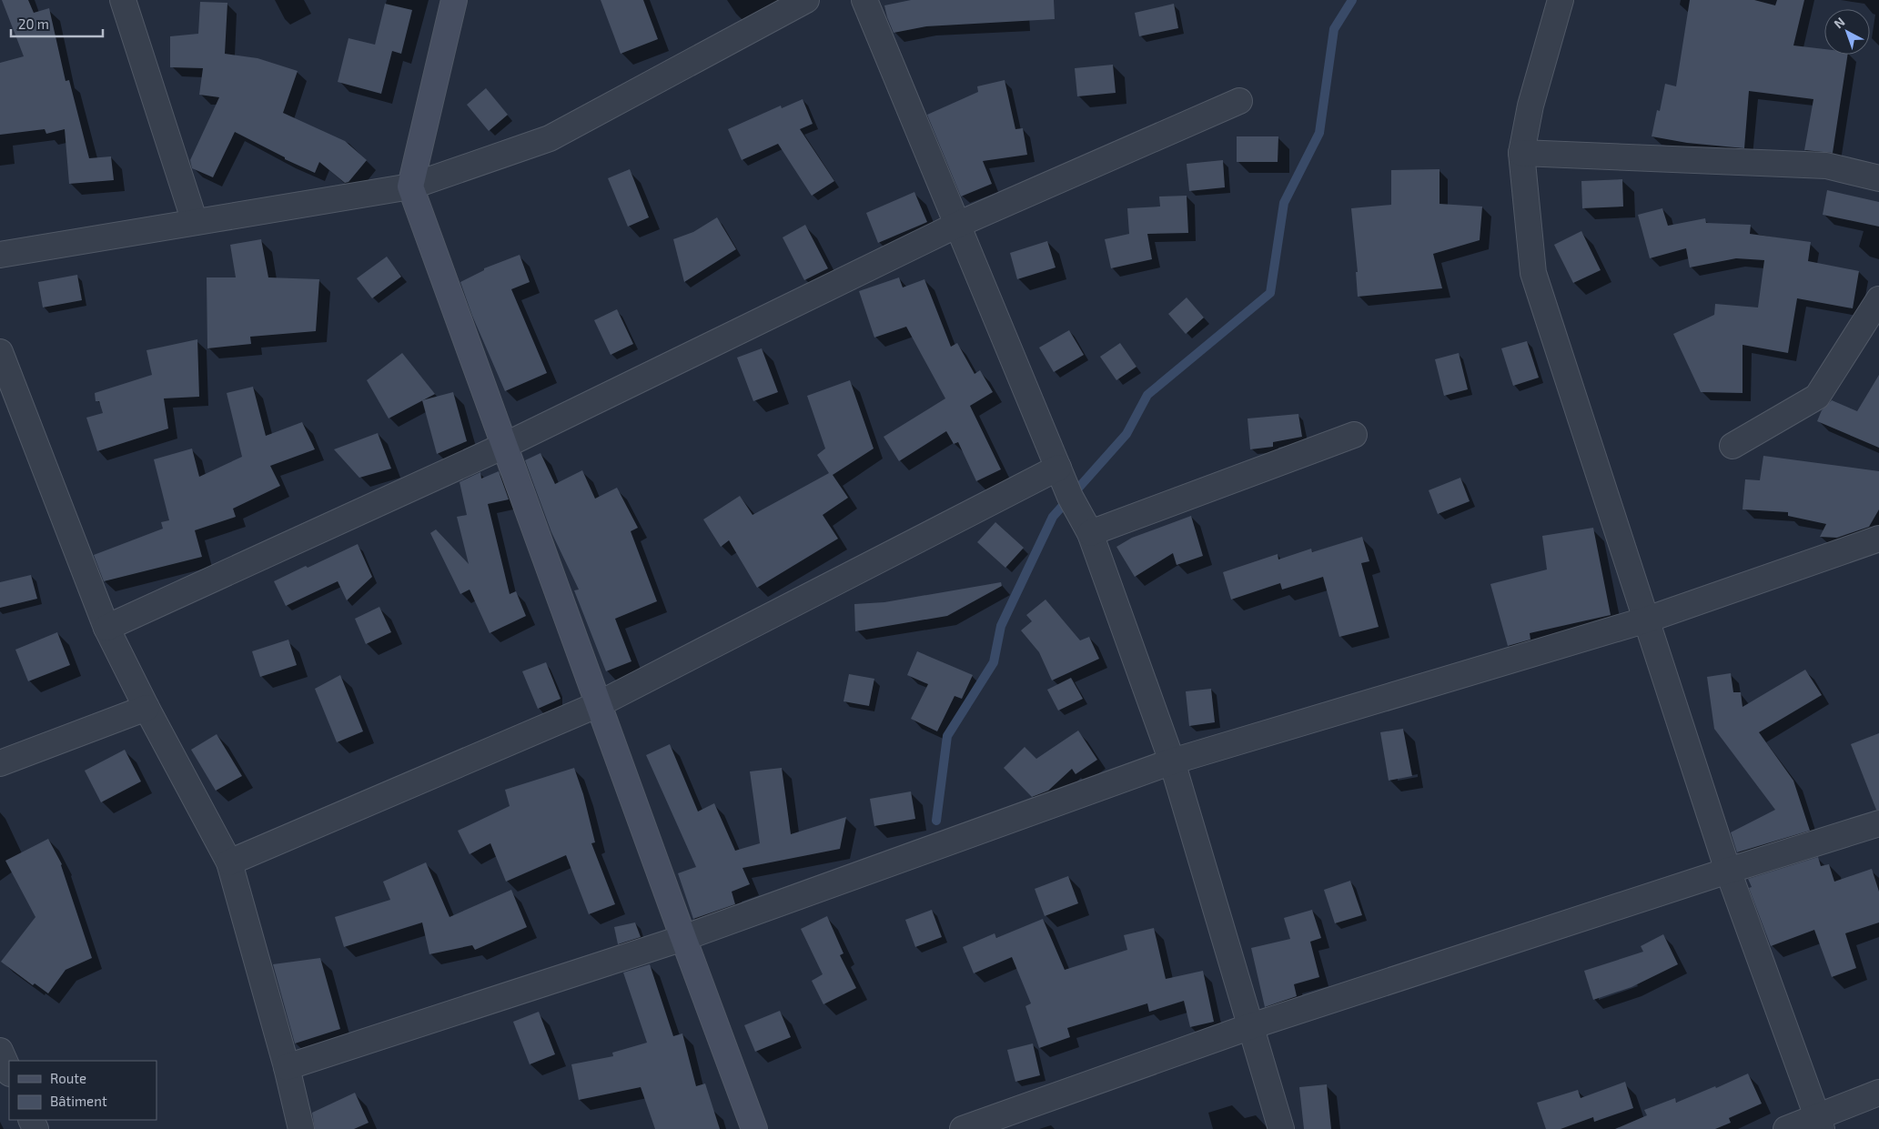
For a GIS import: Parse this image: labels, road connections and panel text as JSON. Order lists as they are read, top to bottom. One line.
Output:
{"legend":["Route","Bâtiment"],"scale_bar":"20 m","north":"top left"}
